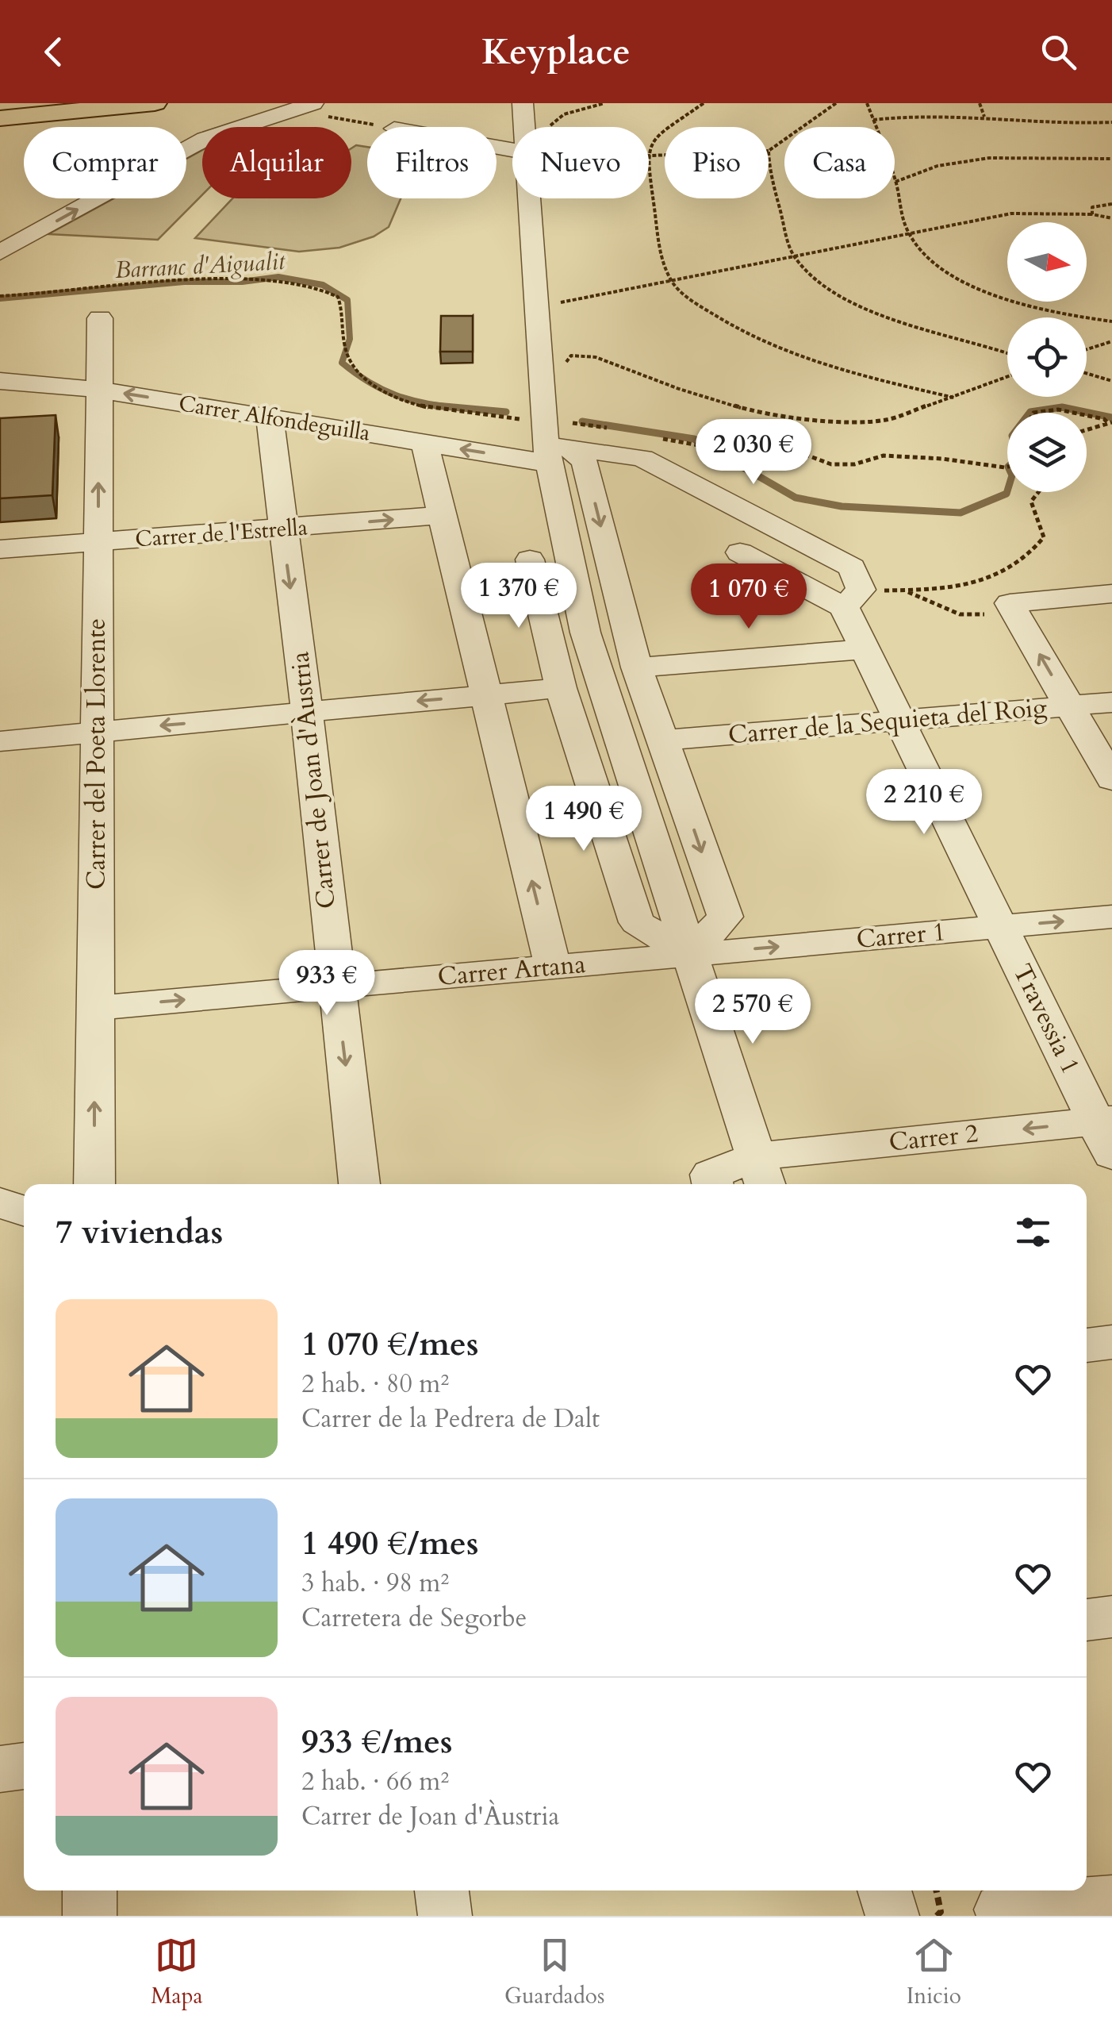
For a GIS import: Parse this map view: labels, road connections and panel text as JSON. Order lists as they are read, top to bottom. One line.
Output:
{"streets":{"street":["Carrer Alfondeguilla","Carrer de l'Estrella","Carrer de la Sequieta del Roig","Carrer del Poeta Llorente","Carrer de Joan d'Àustria","Carrer 1","Carrer Artana","Travessia 1","Carrer 2"]},"crossings":[["Carrer Alfondeguilla","Carrer del Poeta Llorente"],["Carrer Alfondeguilla","Carrer de Joan d'Àustria"],["Carrer Alfondeguilla","Travessia 1"],["Carrer de l'Estrella","Carrer del Poeta Llorente"],["Carrer de l'Estrella","Carrer de Joan d'Àustria"],["Carrer de la Sequieta del Roig","Travessia 1"],["Carrer del Poeta Llorente","Carrer Artana"],["Carrer de Joan d'Àustria","Carrer Artana"],["Carrer 1","Carrer Artana"],["Carrer 1","Travessia 1"],["Travessia 1","Carrer 2"]],"one_way":["Carrer del Poeta Llorente","Carrer 2"],"water":["Barranc d'Aigualit"],"north":"right","page":{"header":"Keyplace","chip":["Comprar","Alquilar","Filtros","Nuevo","Piso","Casa"],"price":["2 030 €","1 370 €","1 070 €","2 210 €","1 490 €","933 €","2 570 €"],"heading":"7 viviendas","list":[{"name":"1 070 €/mes","note":"2 hab. · 80 m² · Carrer de la Pedrera de Dalt"},{"name":"1 490 €/mes","note":"3 hab. · 98 m² · Carretera de Segorbe"},{"name":"933 €/mes","note":"2 hab. · 66 m² · Carrer de Joan d'Àustria"}],"tabs":["Mapa","Guardados","Inicio"]}}
